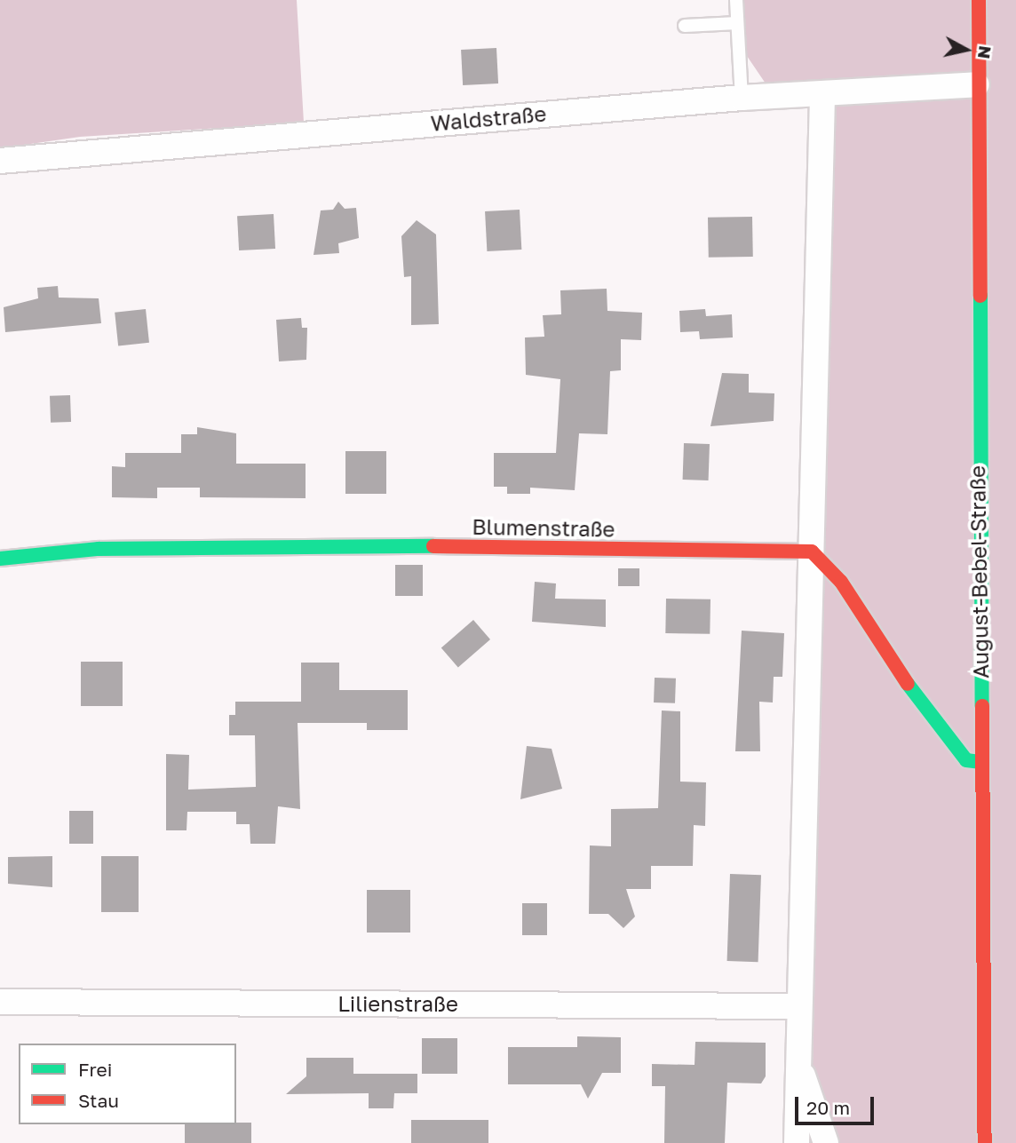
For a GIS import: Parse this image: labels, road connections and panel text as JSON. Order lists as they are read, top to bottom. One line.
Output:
{"streets":{"street":["Waldstraße","Blumenstraße","August-Bebel-Straße","Lilienstraße"]},"crossings":[["Waldstraße","August-Bebel-Straße"]],"legend":["Frei","Stau"],"scale_bar":"20 m","north":"right"}
